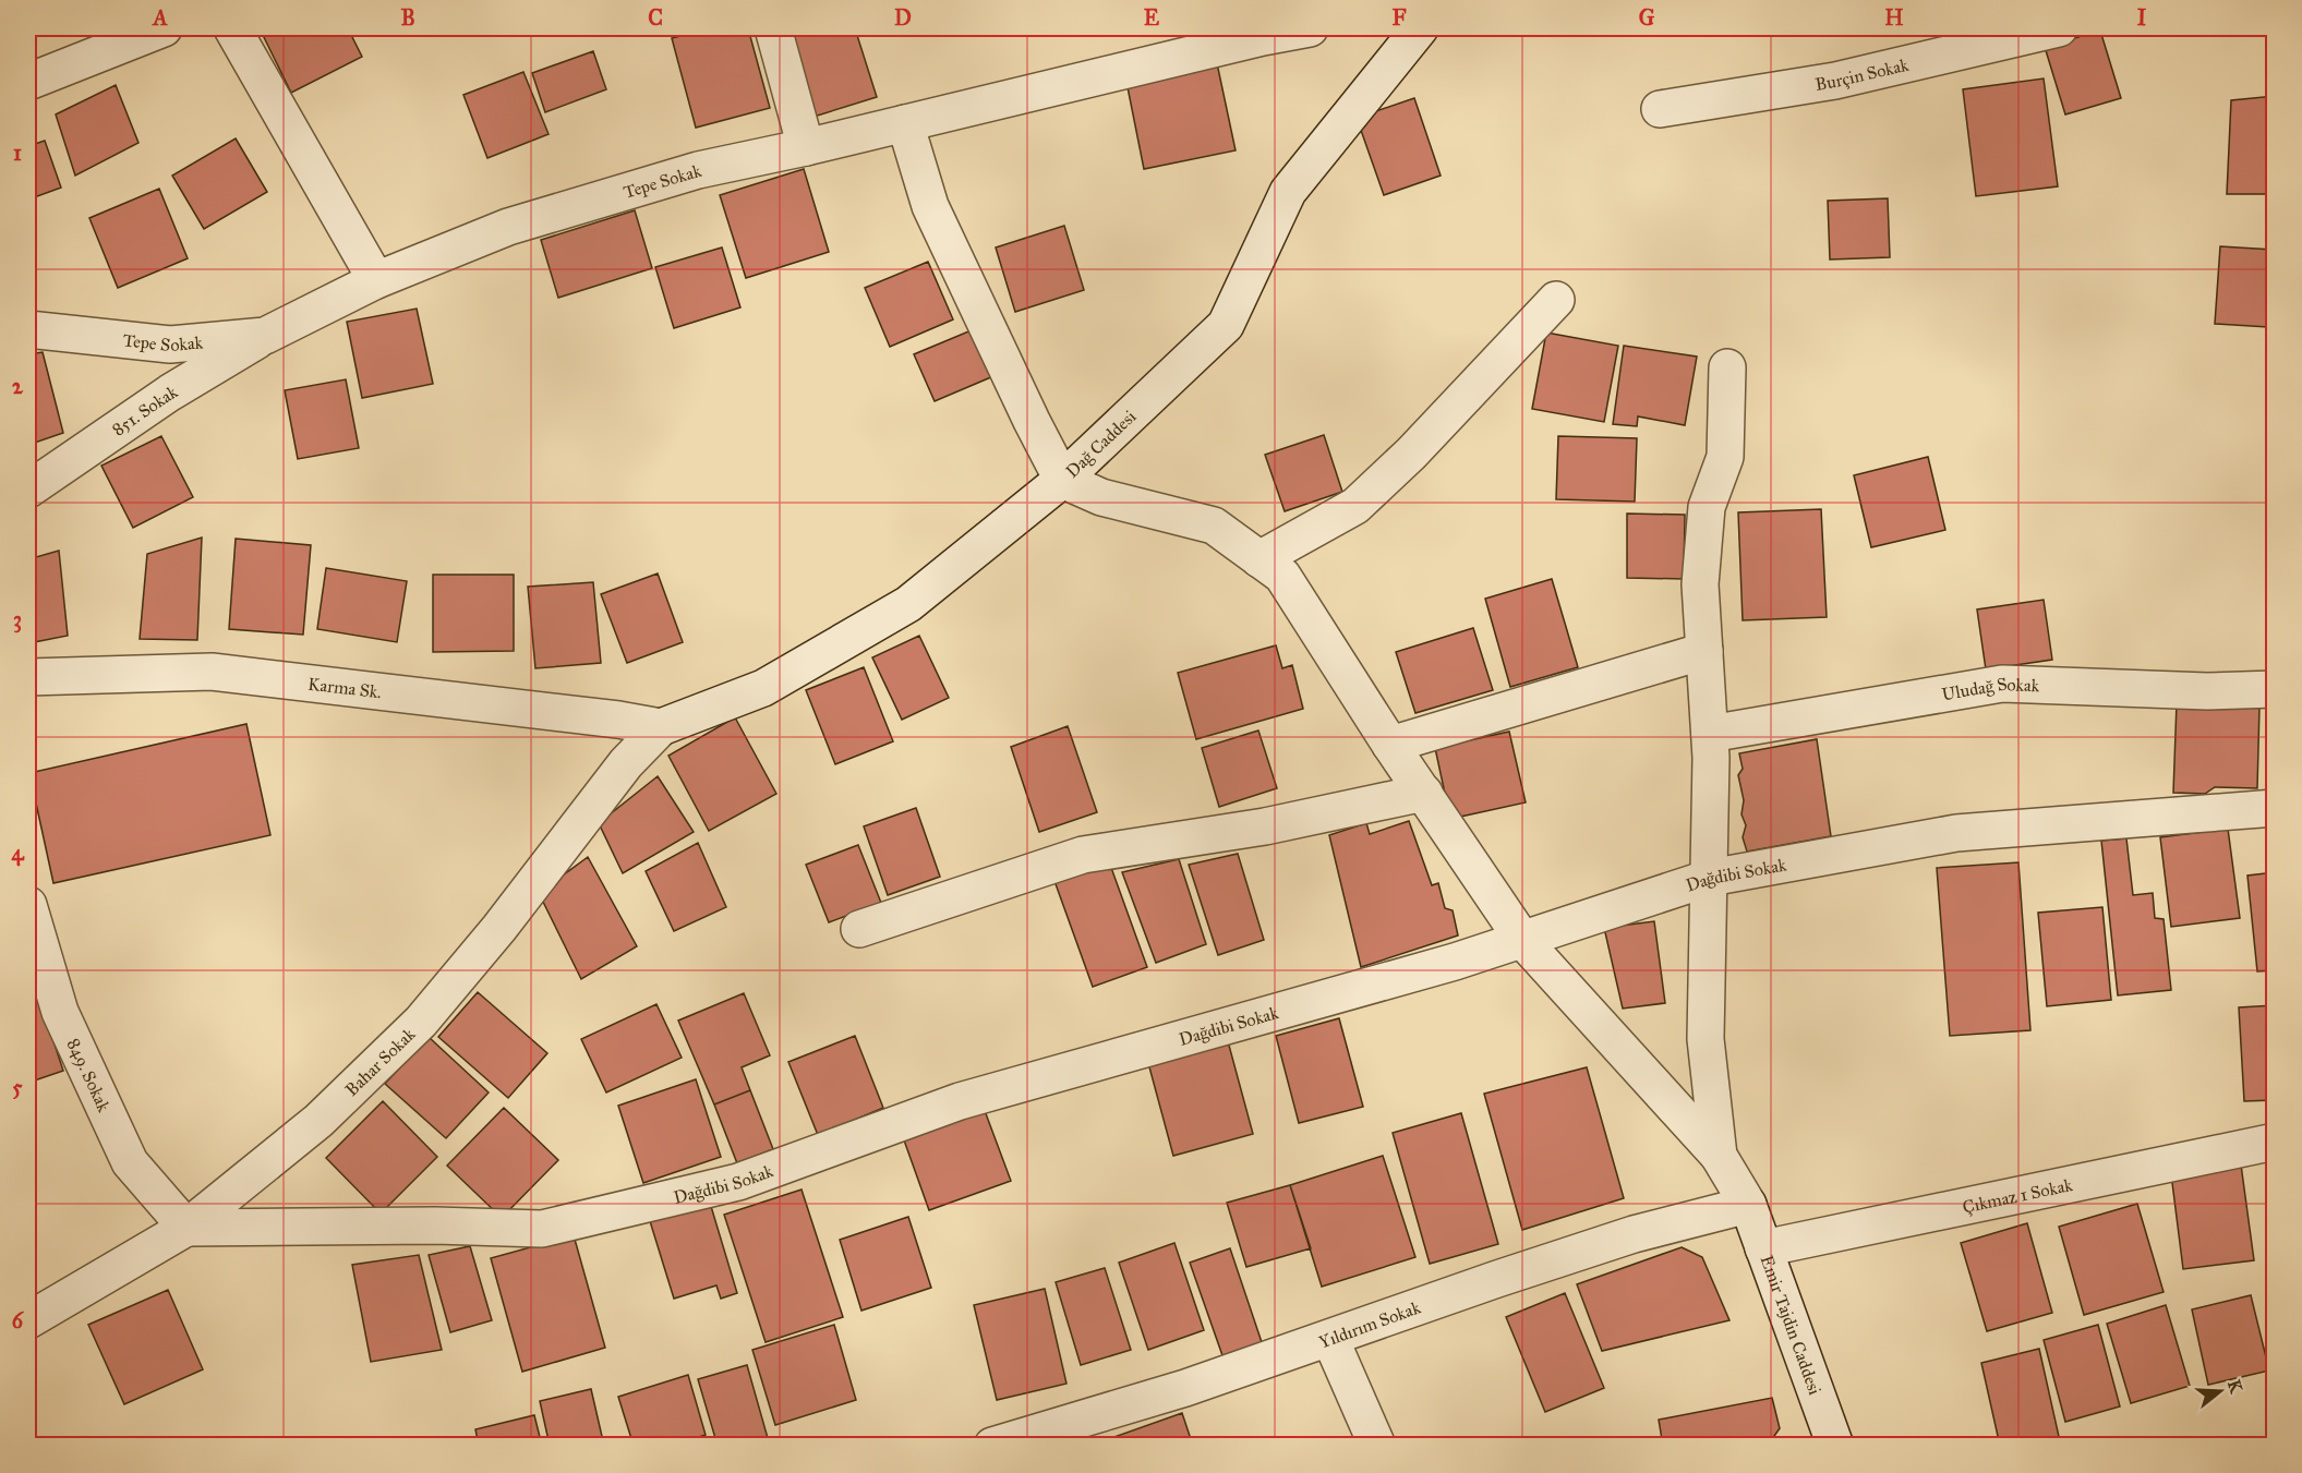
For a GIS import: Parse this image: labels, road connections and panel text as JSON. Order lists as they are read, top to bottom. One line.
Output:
{"streets":{"street":["Burçin Sokak","Tepe Sokak","851. Sokak","Dağ Caddesi","Karma Sk.","Uludağ Sokak","Dağdibi Sokak","Bahar Sokak","849. Sokak","Çıkmaz 1 Sokak","Yıldırım Sokak","Emir Tajdin Caddesi"]},"crossings":[["Tepe Sokak","851. Sokak"],["Dağ Caddesi","Karma Sk."],["Dağ Caddesi","Bahar Sokak"],["Karma Sk.","Bahar Sokak"],["Dağdibi Sokak","Bahar Sokak"],["Dağdibi Sokak","849. Sokak"],["Bahar Sokak","849. Sokak"],["Çıkmaz 1 Sokak","Emir Tajdin Caddesi"],["Yıldırım Sokak","Emir Tajdin Caddesi"]],"north":"right","grid":{"columns":["A","B","C","D","E","F","G","H","I"],"rows":["1","2","3","4","5","6"]}}
